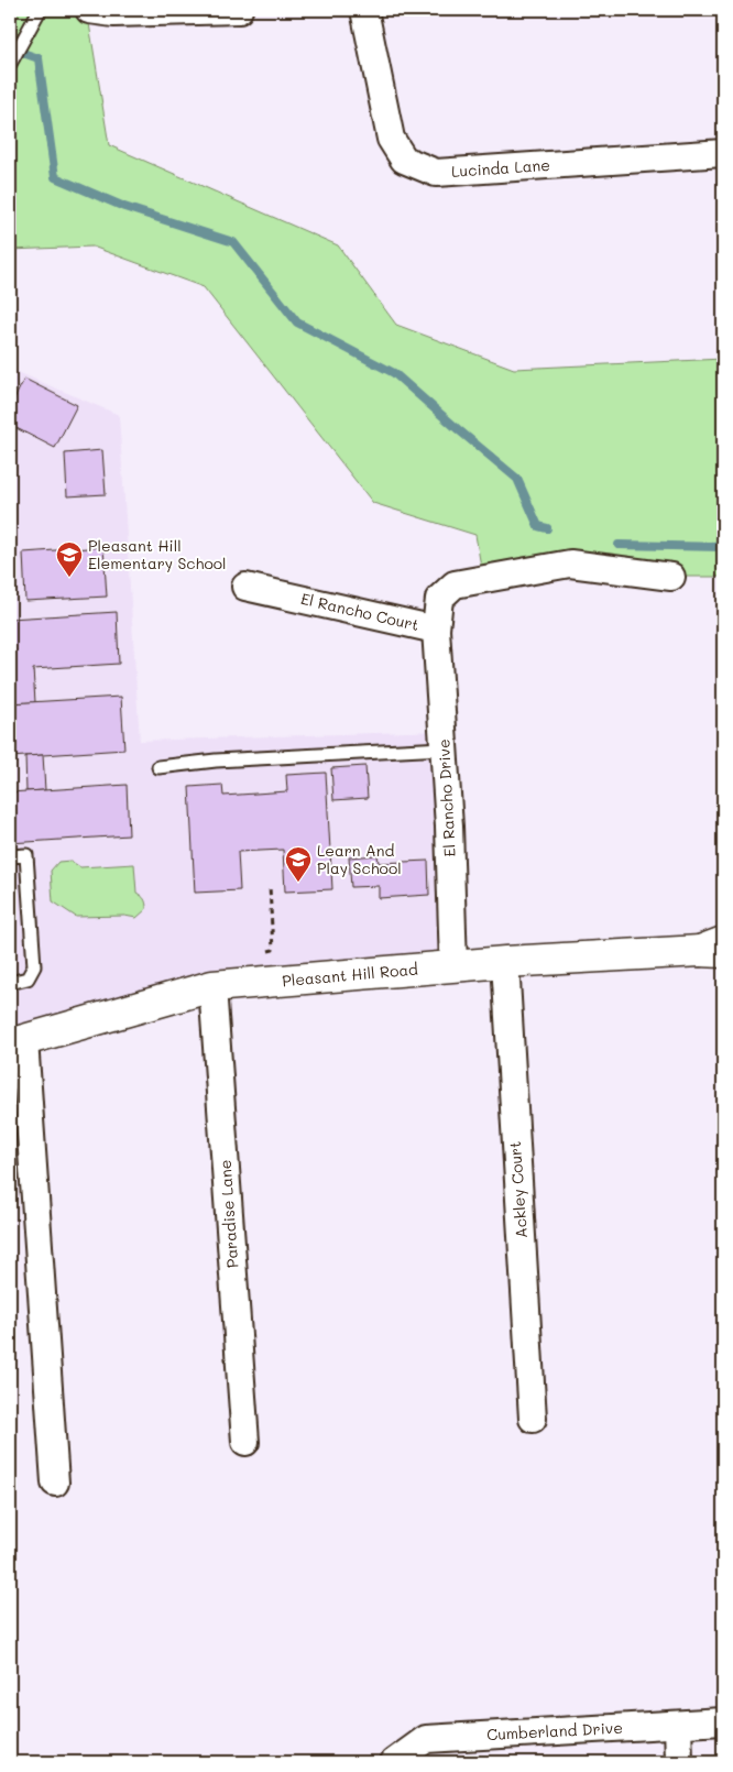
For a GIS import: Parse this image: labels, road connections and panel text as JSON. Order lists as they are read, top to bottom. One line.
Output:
{"streets":{"street":["Lucinda Lane","El Rancho Court","El Rancho Drive","Pleasant Hill Road","Ackley Court","Paradise Lane","Cumberland Drive"]},"crossings":[["El Rancho Court","El Rancho Drive"],["El Rancho Drive","Pleasant Hill Road"],["Pleasant Hill Road","Ackley Court"],["Pleasant Hill Road","Paradise Lane"]],"places":{"school or university":["Pleasant Hill Elementary School","Learn And Play School"]}}
